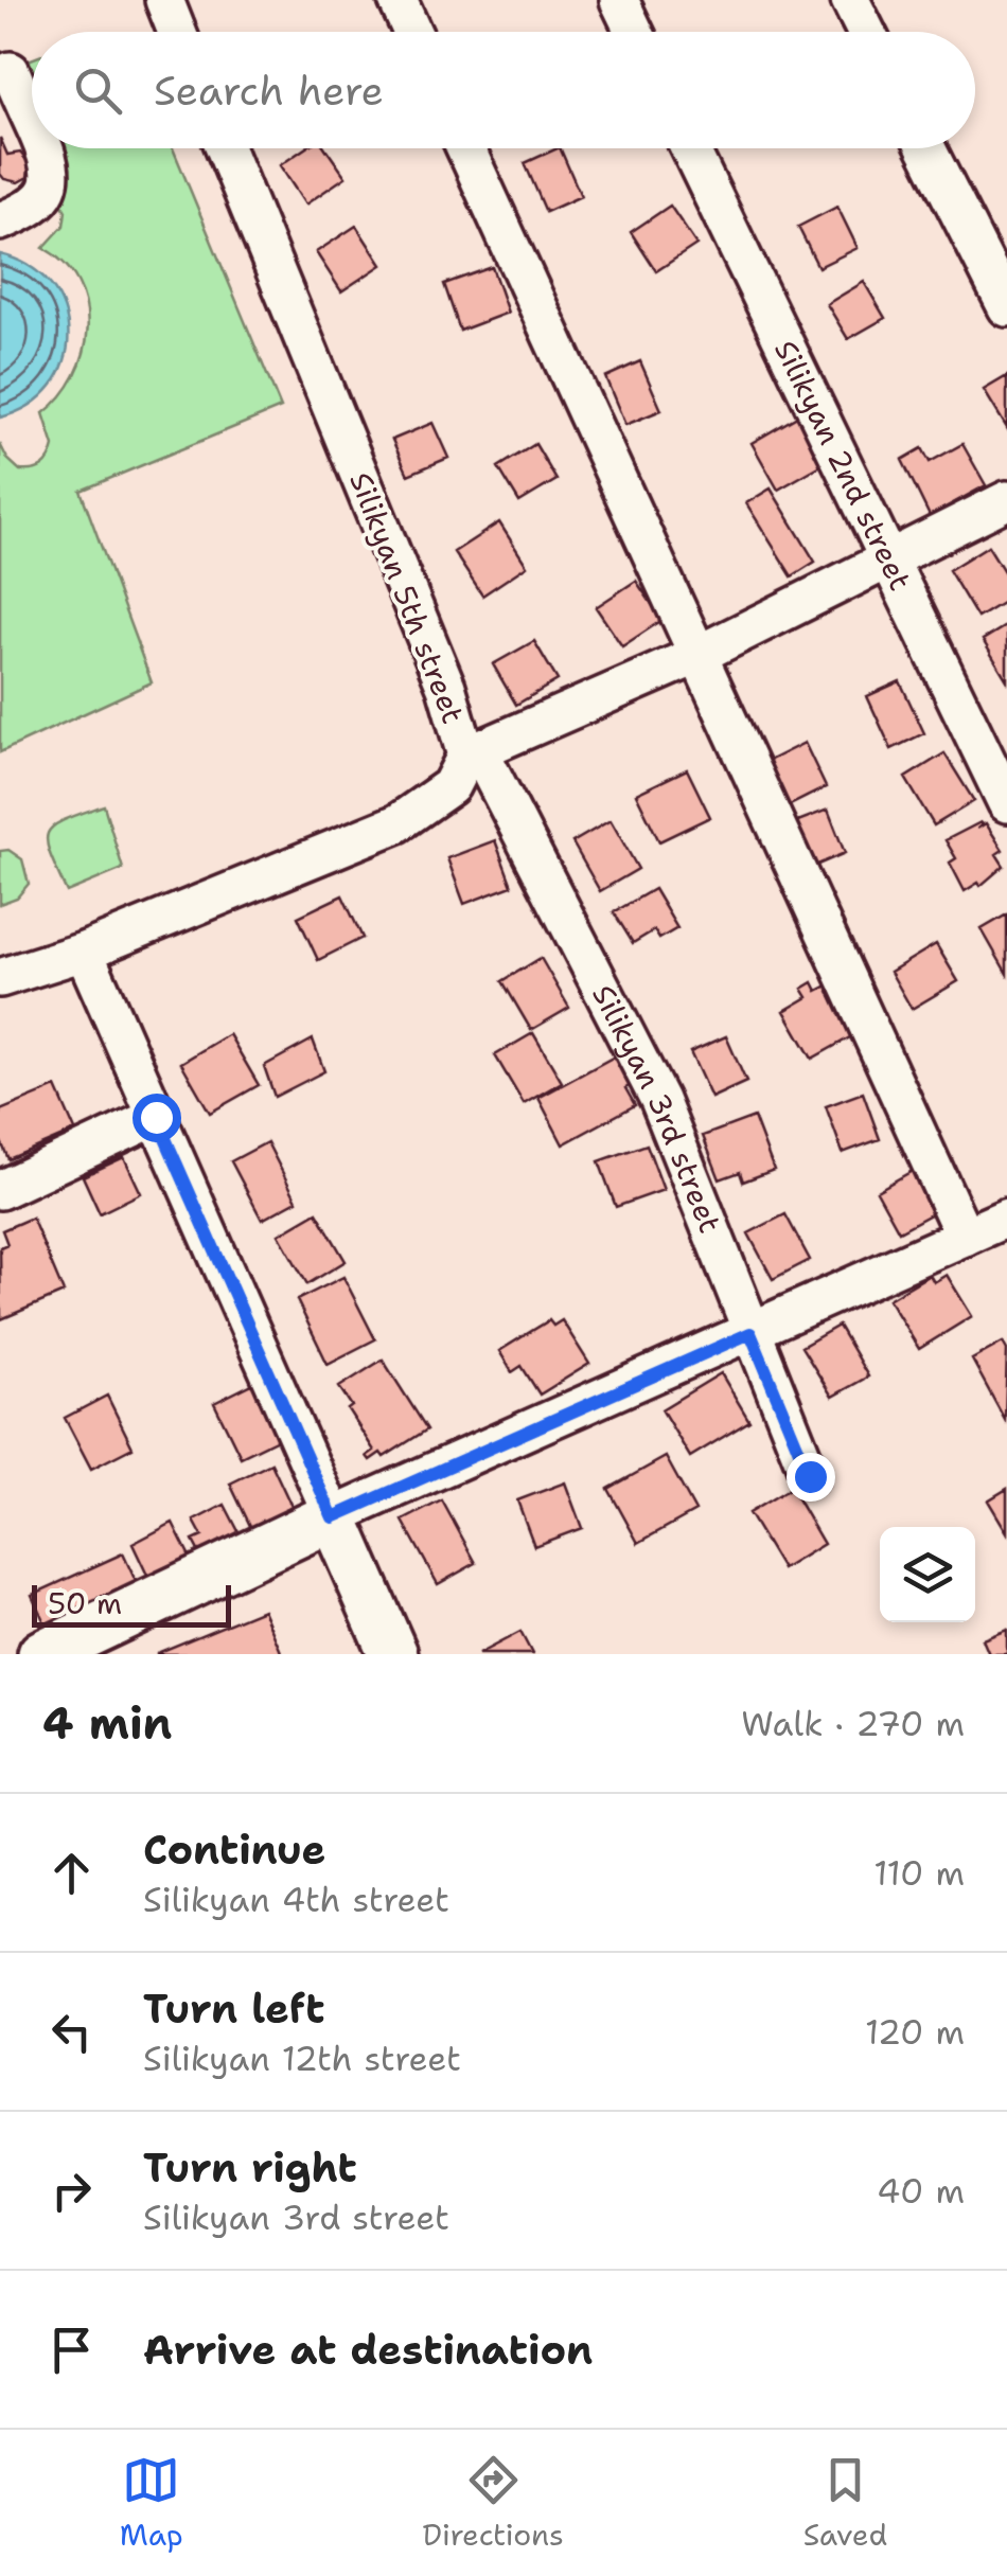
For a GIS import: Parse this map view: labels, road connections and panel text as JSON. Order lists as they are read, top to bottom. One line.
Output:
{"streets":{"street":["Silikyan 2nd street","Silikyan 5th street","Silikyan 3rd street"]},"crossings":[["Silikyan 5th street","Silikyan 3rd street"]],"scale_bar":"50 m","page":{"search":"Search here","scale":"50 m","heading":["4 min","Walk · 270 m"],"list":[["Continue","Silikyan 4th street","110 m"],["Turn left","Silikyan 12th street","120 m"],["Turn right","Silikyan 3rd street","40 m"],"Arrive at destination"],"nav":["Map","Directions","Saved"]}}
